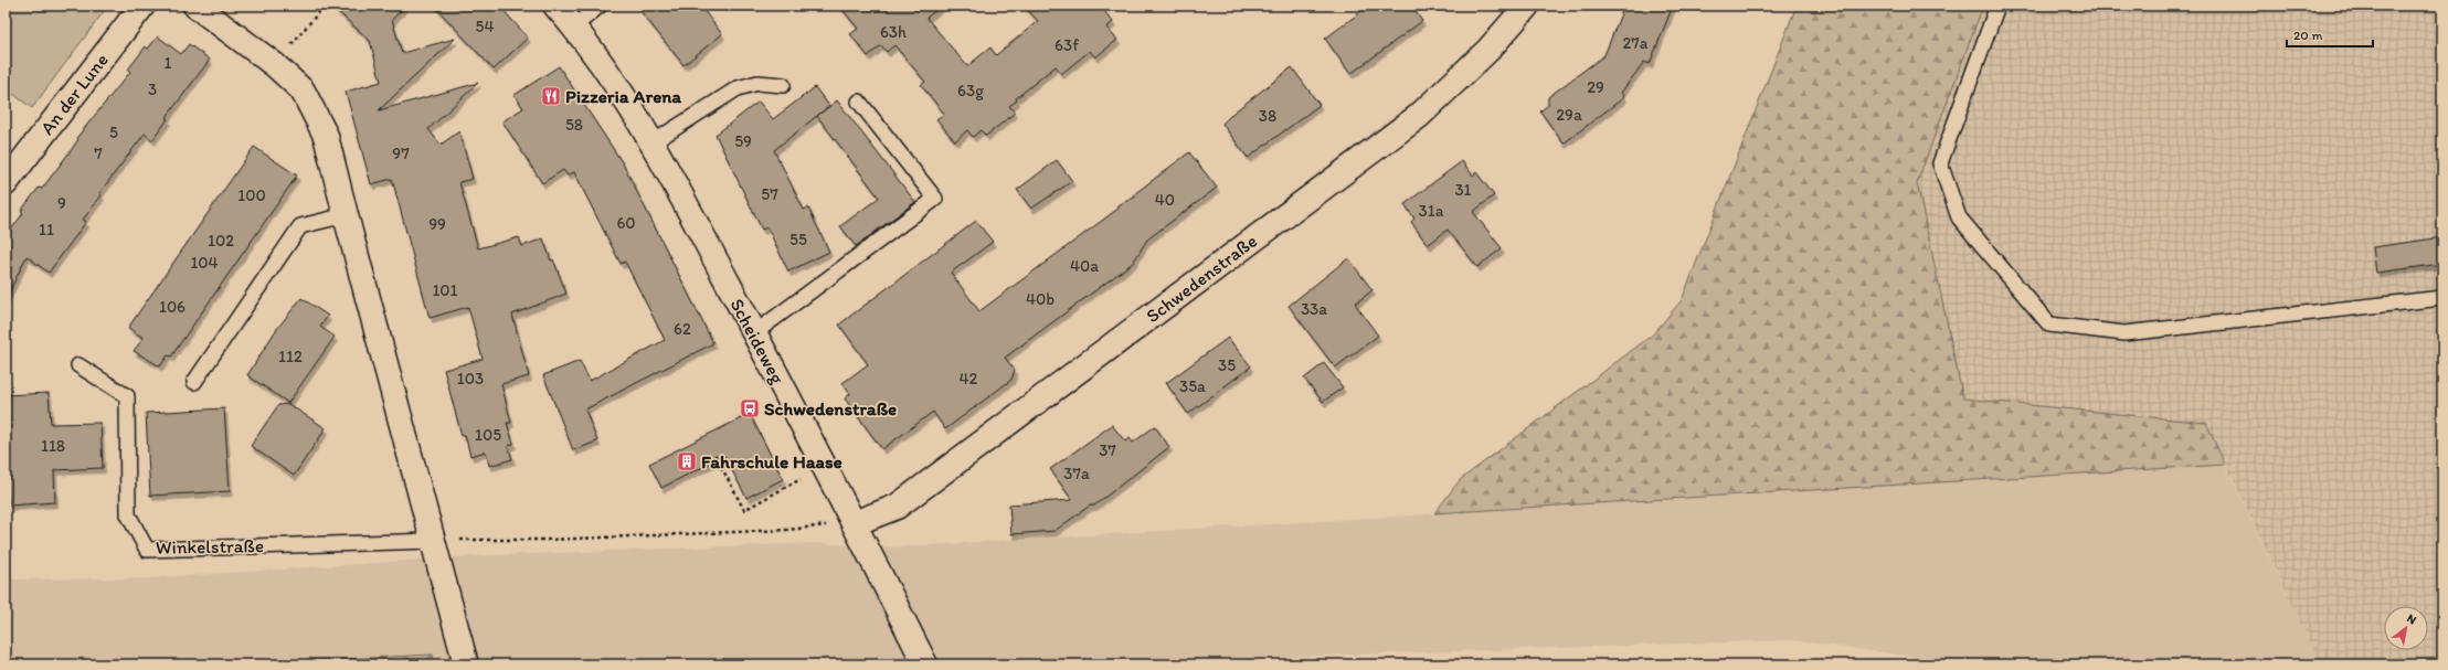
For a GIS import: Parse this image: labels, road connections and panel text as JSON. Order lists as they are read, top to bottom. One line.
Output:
{"streets":{"street":["An der Lune","Schwedenstraße","Scheideweg"],"lane":["Winkelstraße"]},"crossings":[["Schwedenstraße","Scheideweg"]],"places":{"restaurant":["Pizzeria Arena"],"bus stop":["Schwedenstraße"],"building":["Fahrschule Haase"]},"house_numbers":["54","63h","27a","63f","1","29","3","63g","29a","38","58","5","59","7","97","31","57","100","40","9","31a","60","99","11","55","102","104","40a","101","40b","106","33a","62","112","35","103","42","35a","105","118","37","37a"],"scale_bar":"20 m","north":"top right"}
